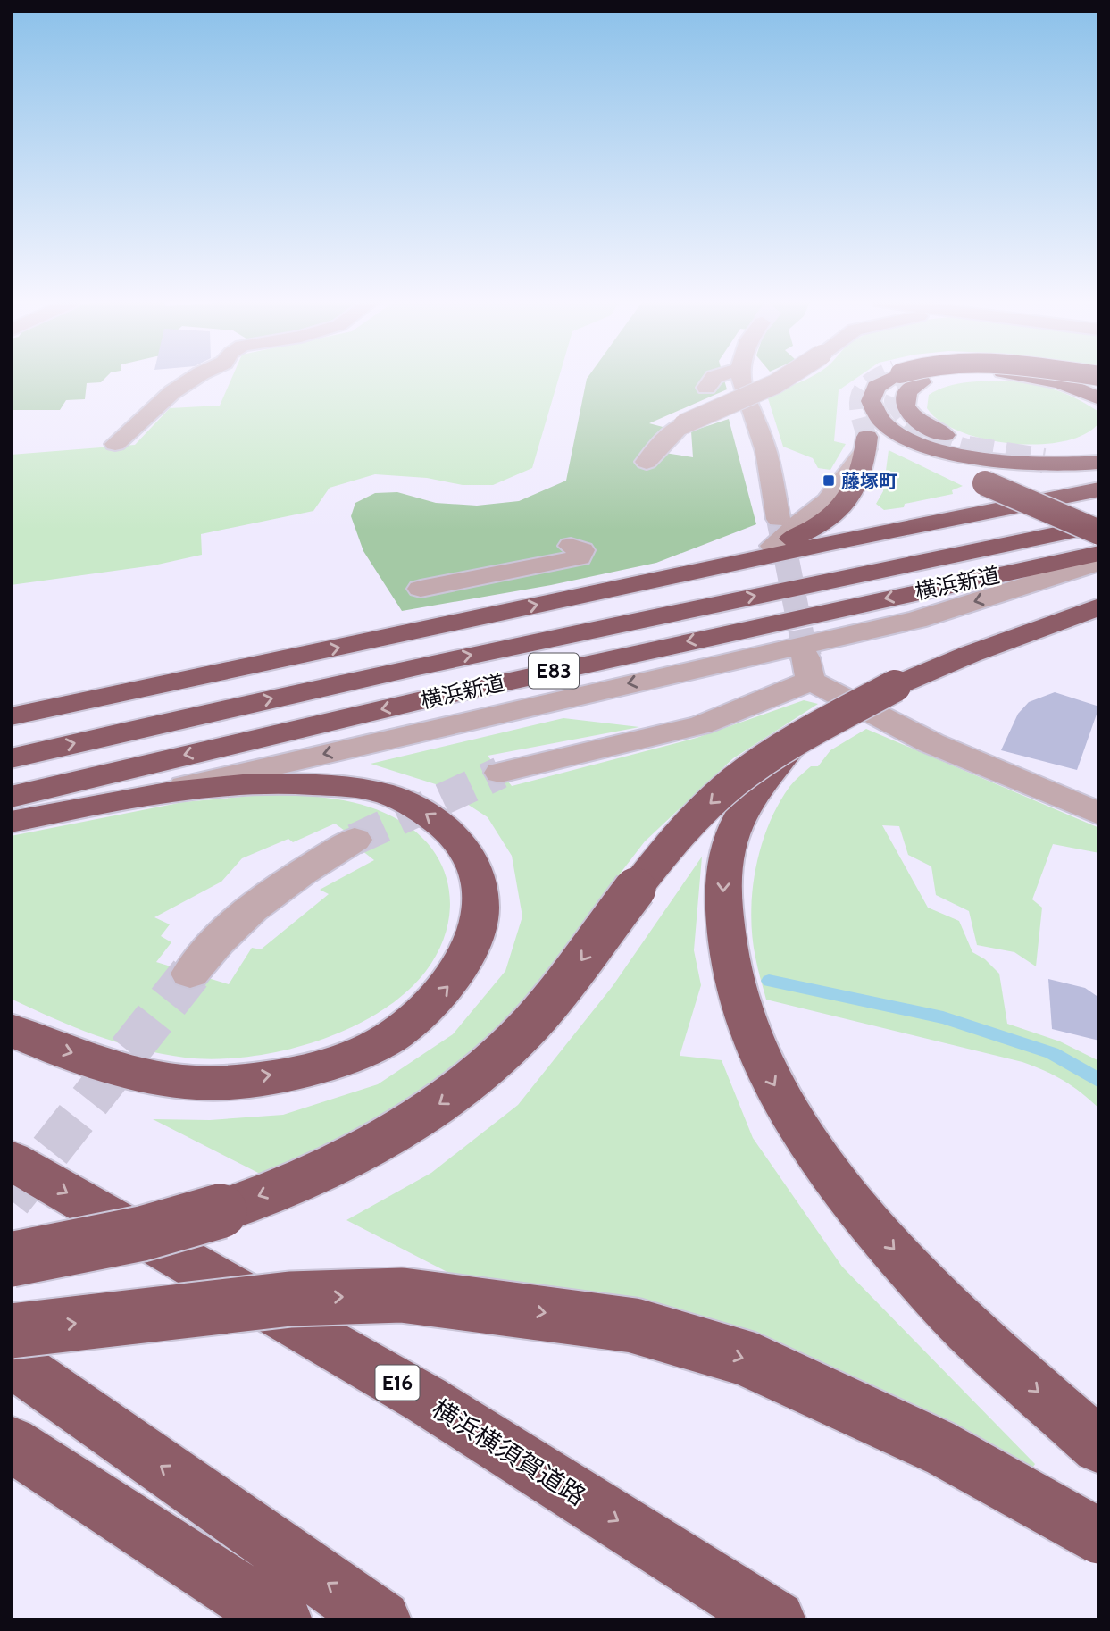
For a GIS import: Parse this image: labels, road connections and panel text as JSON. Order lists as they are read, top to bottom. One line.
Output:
{"streets":{"highway":["横浜新道","E83","E16","横浜横須賀道路"]},"places":{"transit":["藤塚町"]}}
